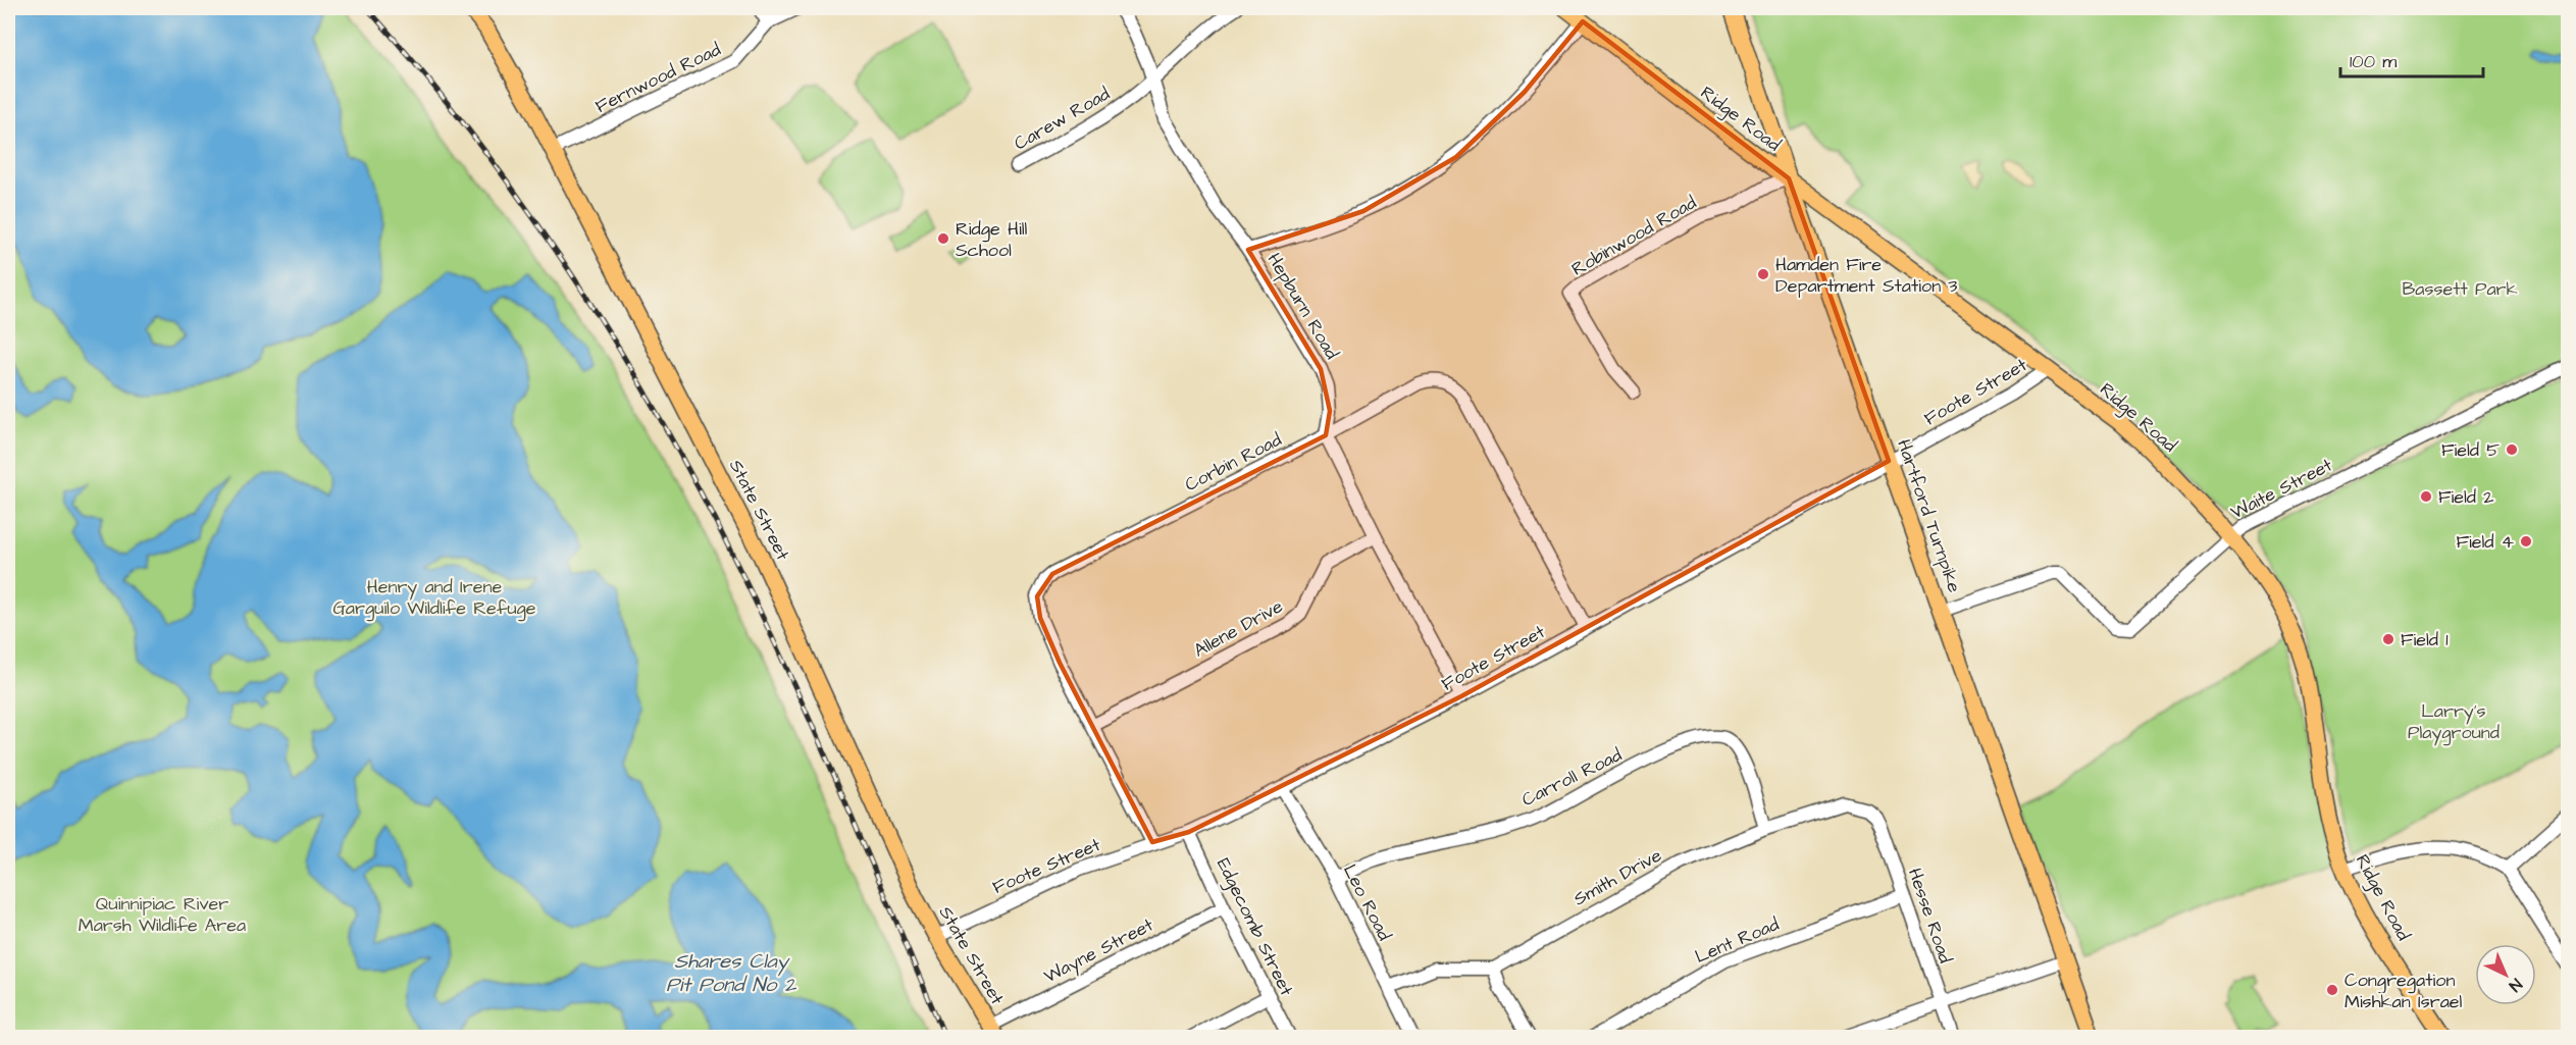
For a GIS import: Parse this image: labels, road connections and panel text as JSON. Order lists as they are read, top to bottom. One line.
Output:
{"streets":{"main road":["Ridge Road","State Street","Hartford Turnpike"],"street":["Fernwood Road","Carew Road","Robinwood Road","Hepburn Road","Foote Street","Corbin Road","Waite Street","Allene Drive","Carroll Road","Smith Drive","Leo Road","Hesse Road","Edgecomb Street","Lent Road","Wayne Street"]},"crossings":[["Fernwood Road","State Street"],["Carew Road","Hepburn Road"],["Ridge Road","Robinwood Road"],["Ridge Road","Foote Street"],["Ridge Road","Waite Street"],["Ridge Road","Hartford Turnpike"],["Robinwood Road","Hartford Turnpike"],["Hepburn Road","Corbin Road"],["Foote Street","Corbin Road"],["Foote Street","State Street"],["Foote Street","Hartford Turnpike"],["Foote Street","Leo Road"],["Foote Street","Edgecomb Street"],["Corbin Road","Allene Drive"],["Waite Street","Hartford Turnpike"],["State Street","Wayne Street"],["Carroll Road","Smith Drive"],["Carroll Road","Leo Road"],["Smith Drive","Leo Road"],["Smith Drive","Hesse Road"],["Hesse Road","Lent Road"],["Edgecomb Street","Wayne Street"]],"water":["Shares Clay Pit Pond No 2"],"parks":["Bassett Park","Henry and Irene Garguilo Wildlife Refuge","Larry's Playground","Quinnipiac River Marsh Wildlife Area"],"places":["Ridge Hill School","Hamden Fire Department Station 3","Field 5","Field 2","Field 4","Field 1","Congregation Mishkan Israel"],"scale_bar":"100 m","north":"bottom right"}
